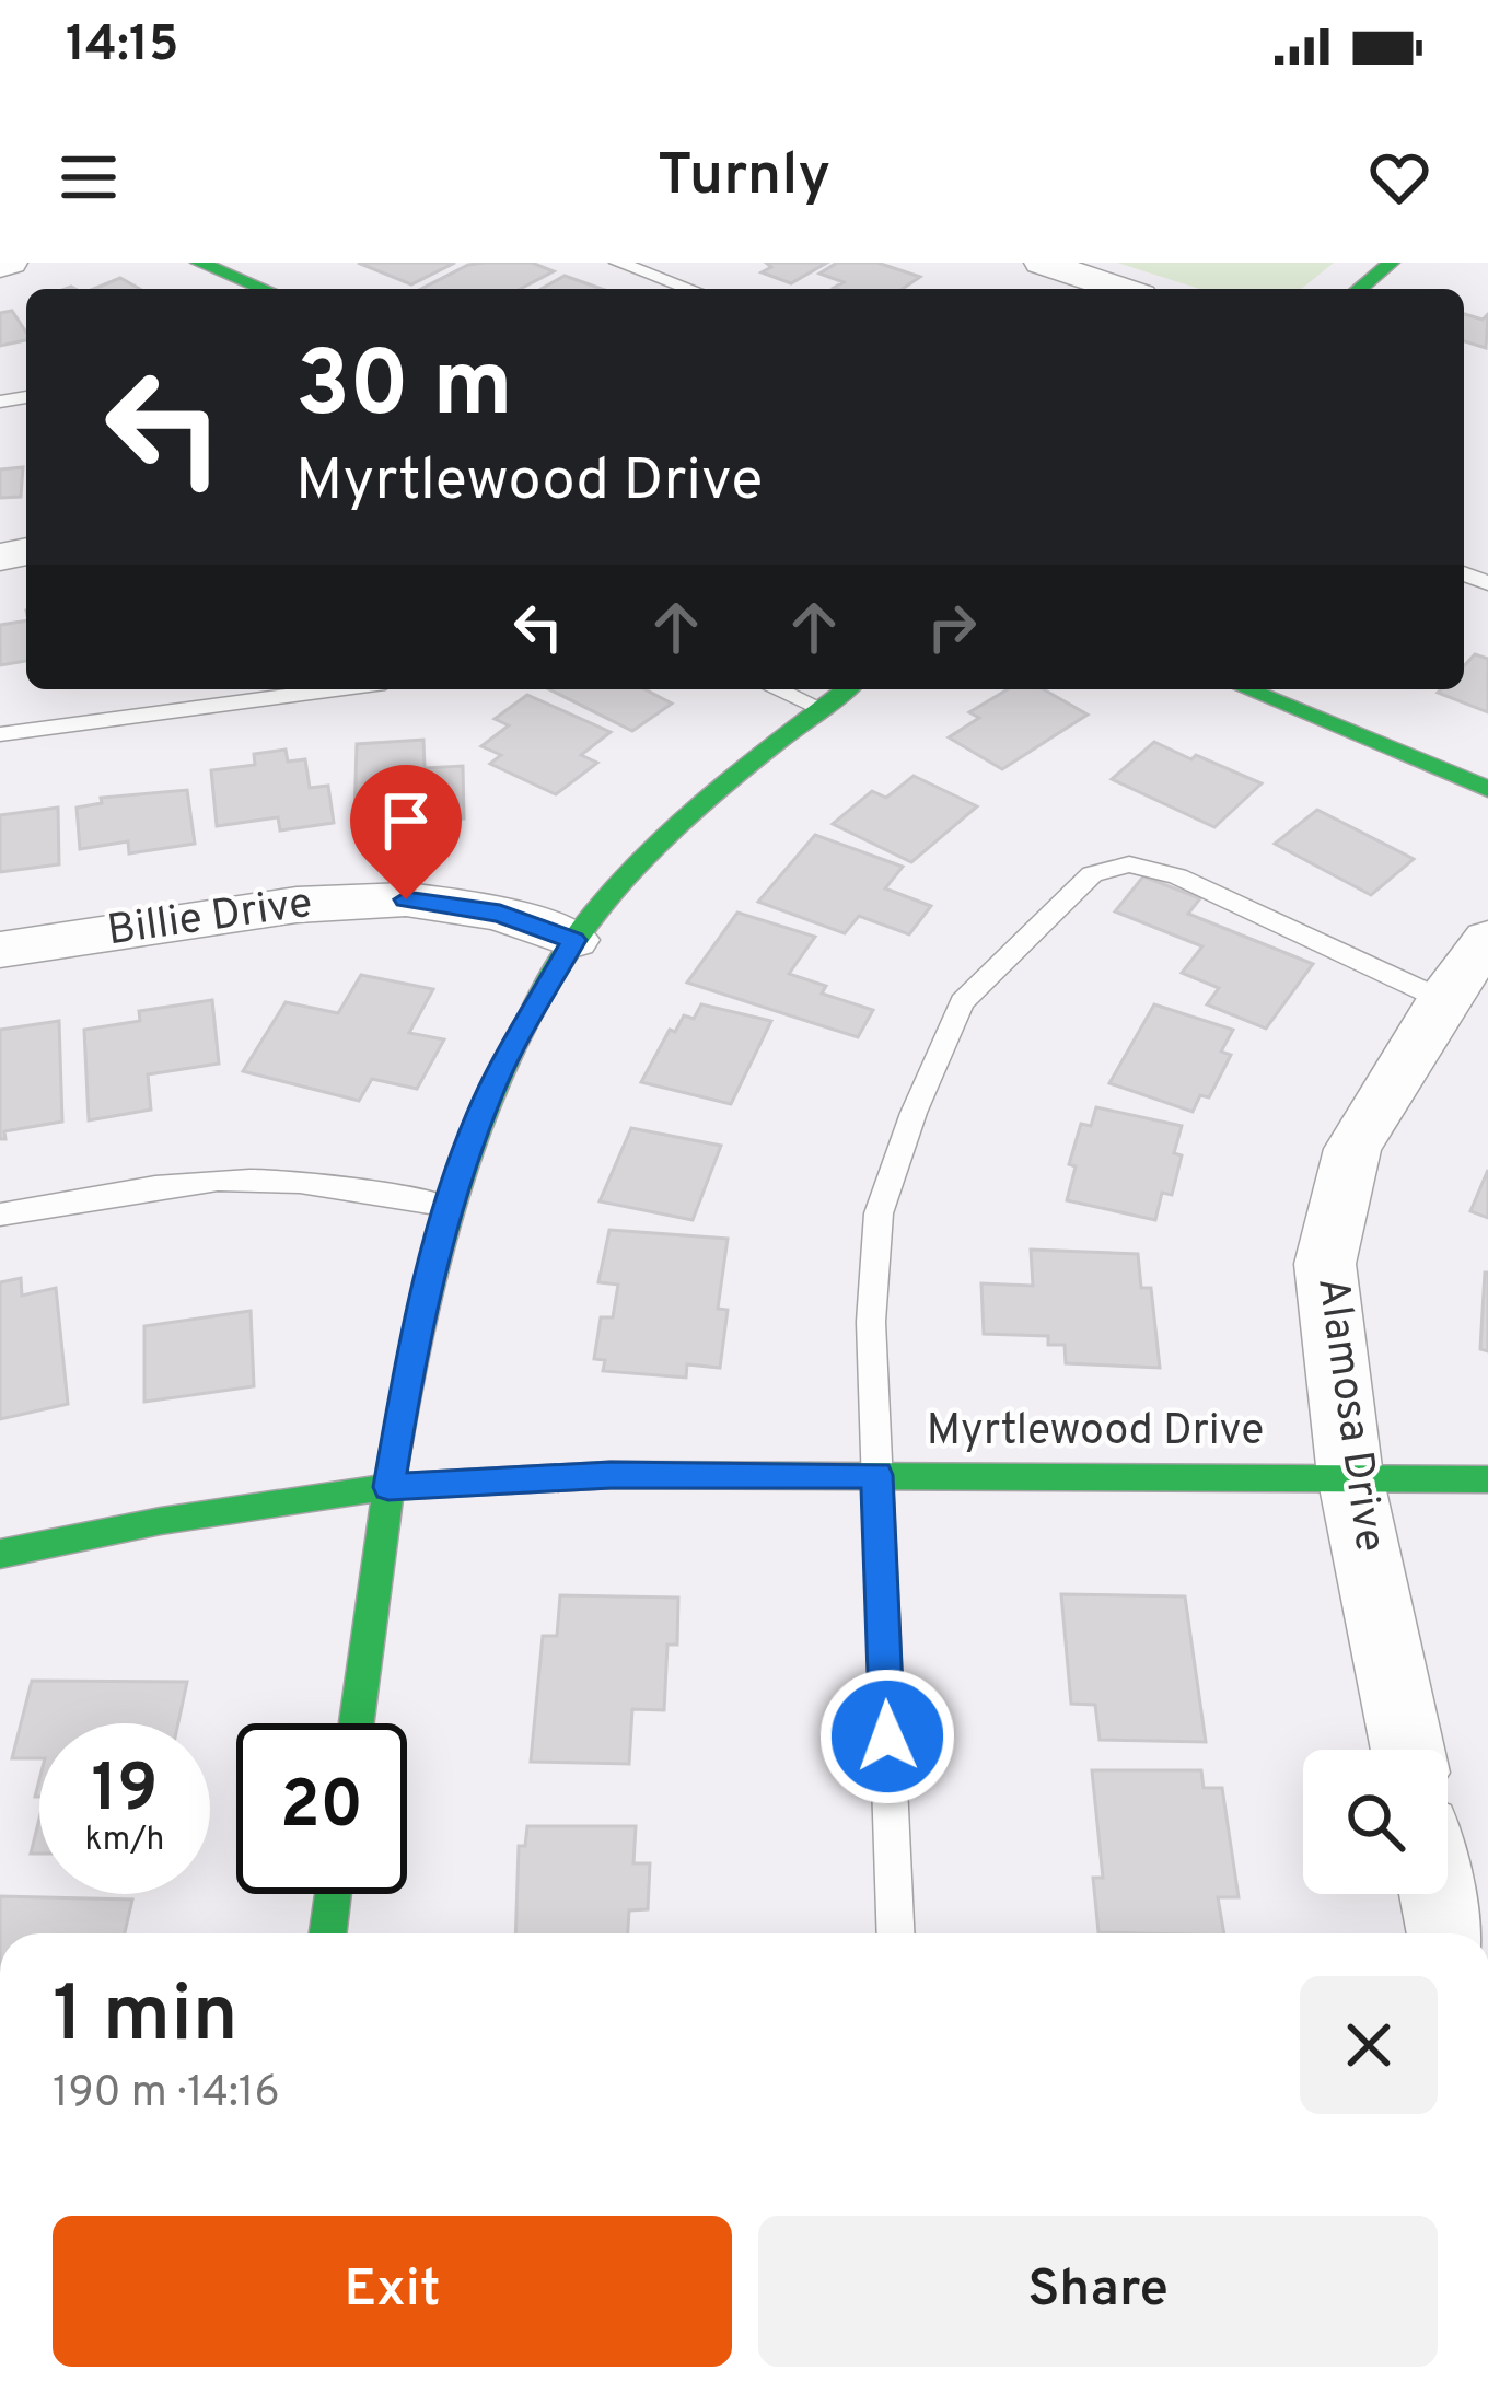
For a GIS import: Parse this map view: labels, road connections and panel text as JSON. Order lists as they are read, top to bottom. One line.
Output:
{"streets":{"street":["Billie Drive","Alamosa Drive","Myrtlewood Drive"]},"crossings":[["Alamosa Drive","Myrtlewood Drive"]],"page":{"status":"14:15","header":"Turnly","turn":["30 m","Myrtlewood Drive"],"speed":"19 km/h","limit":"20","heading":["1 min","190 m · 14:16"],"buttons":["Exit","Share"]}}
